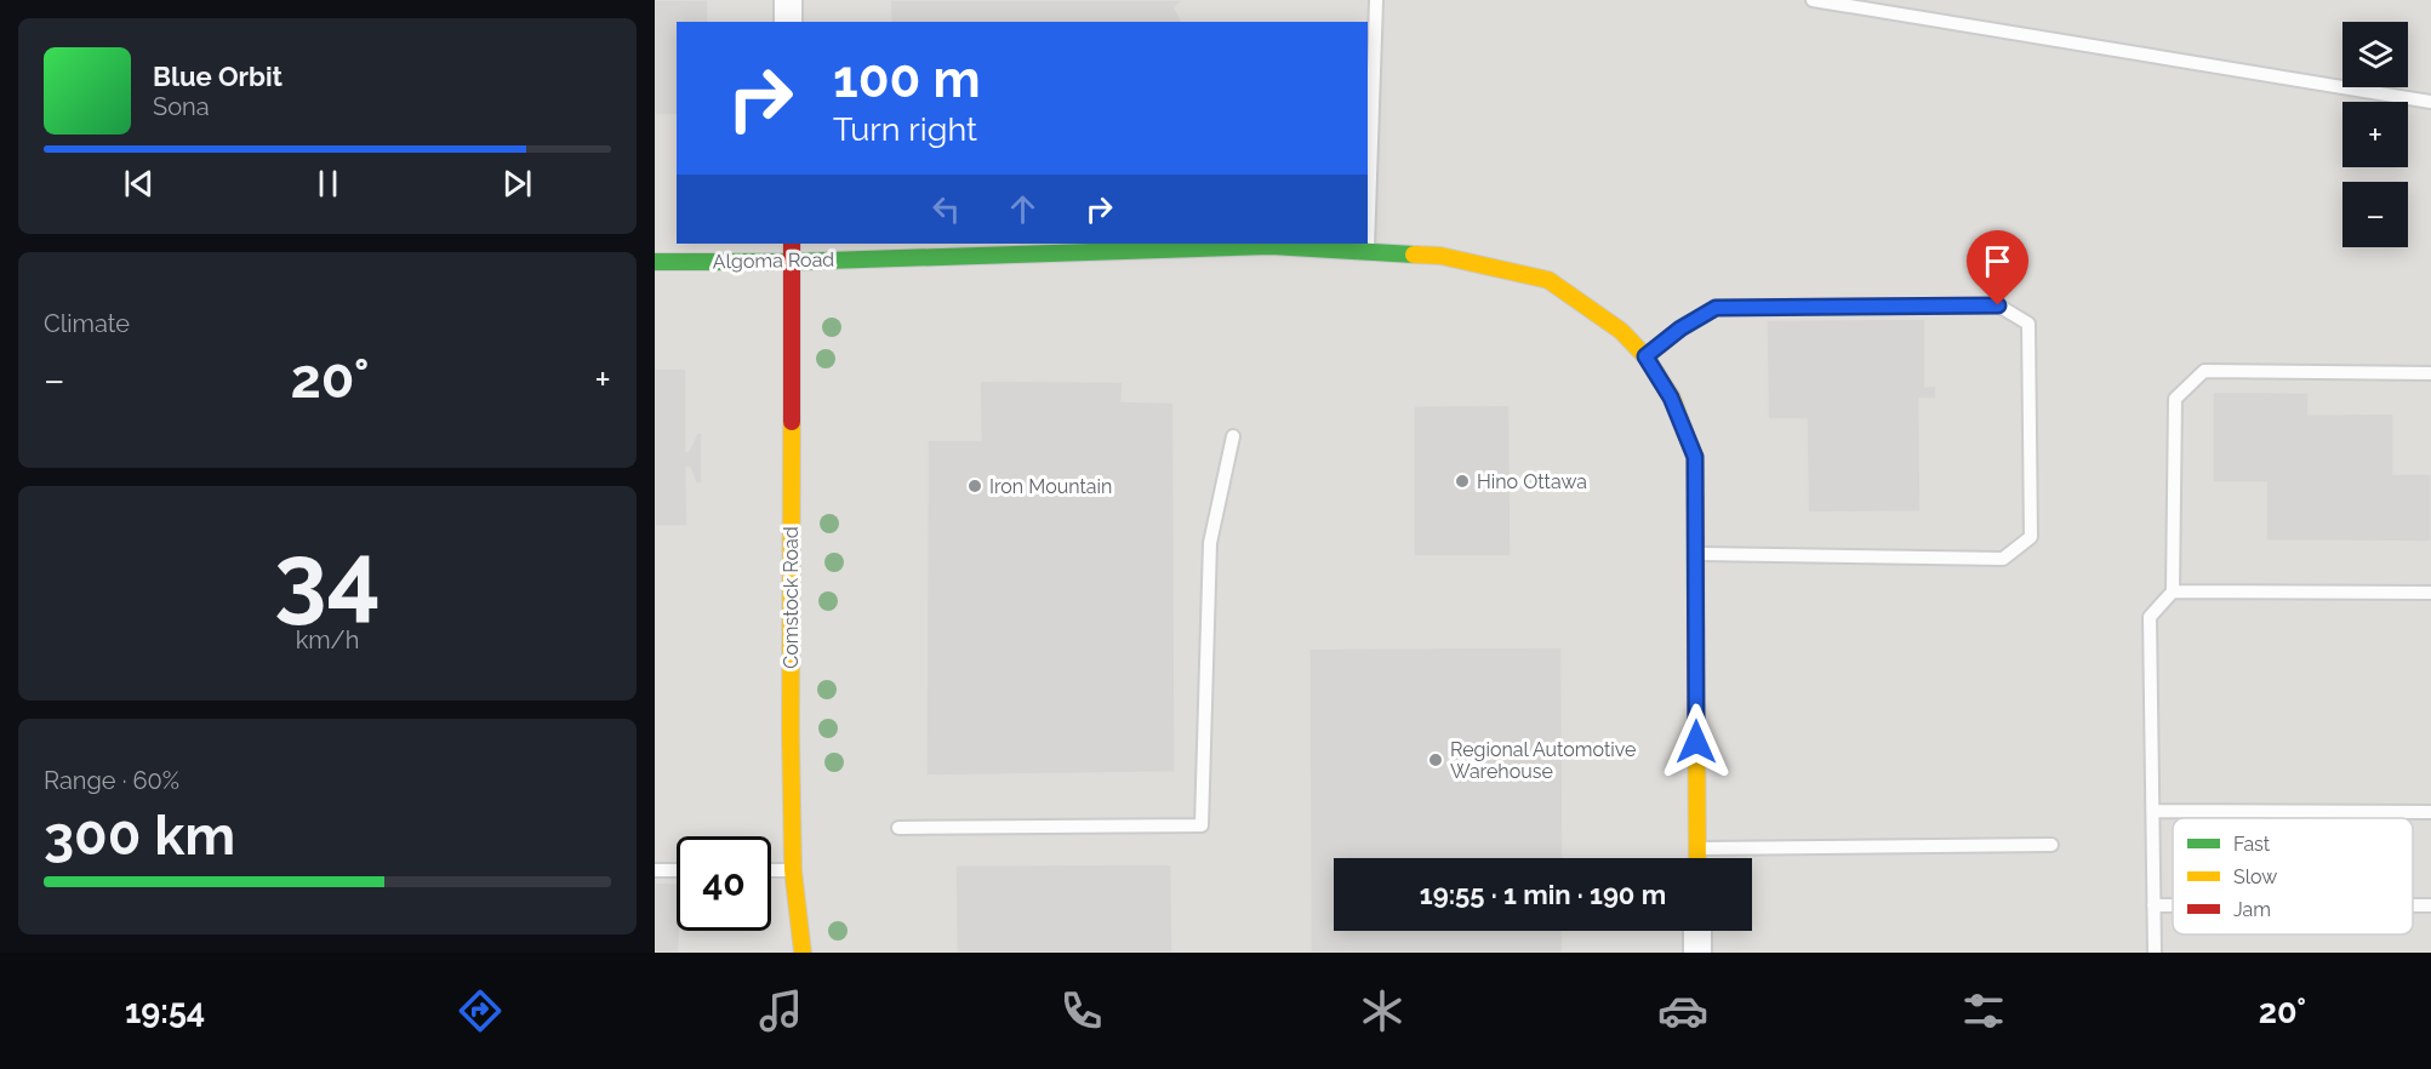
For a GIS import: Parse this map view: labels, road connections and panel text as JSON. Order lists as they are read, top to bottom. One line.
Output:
{"streets":{"street":["Algoma Road","Comstock Road"]},"crossings":[["Algoma Road","Comstock Road"]],"places":["Hino Ottawa","Iron Mountain","Regional Automotive Warehouse"],"legend":["Fast","Slow","Jam"],"page":{"map_buttons":["+","−"],"turn":["100 m","Turn right"],"song":["Blue Orbit","Sona"],"tile":["Climate",["34","km/h"],["Range · 60%","300 km"]],"heat":["−","20°","+"],"limit":"40","trip":"19:55 · 1 min · 190 m","tabs":["19:54","20°"]}}
